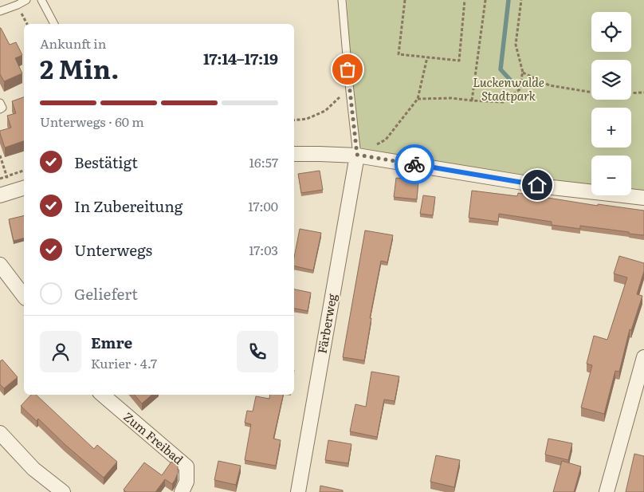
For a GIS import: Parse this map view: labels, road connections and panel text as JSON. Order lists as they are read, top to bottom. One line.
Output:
{"streets":{"street":["Färberweg","Zum Freibad"]},"parks":["Luckenwalde Stadtpark"],"page":{"map_buttons":["+","−"],"heading":["2 Min.","Ankunft in","17:14–17:19"],"panel":["Emre","Kurier · 4.7"],"bar":"Unterwegs · 60 m","list":[["Bestätigt","16:57"],["In Zubereitung","17:00"],["Unterwegs","17:03"],"Geliefert"]}}
